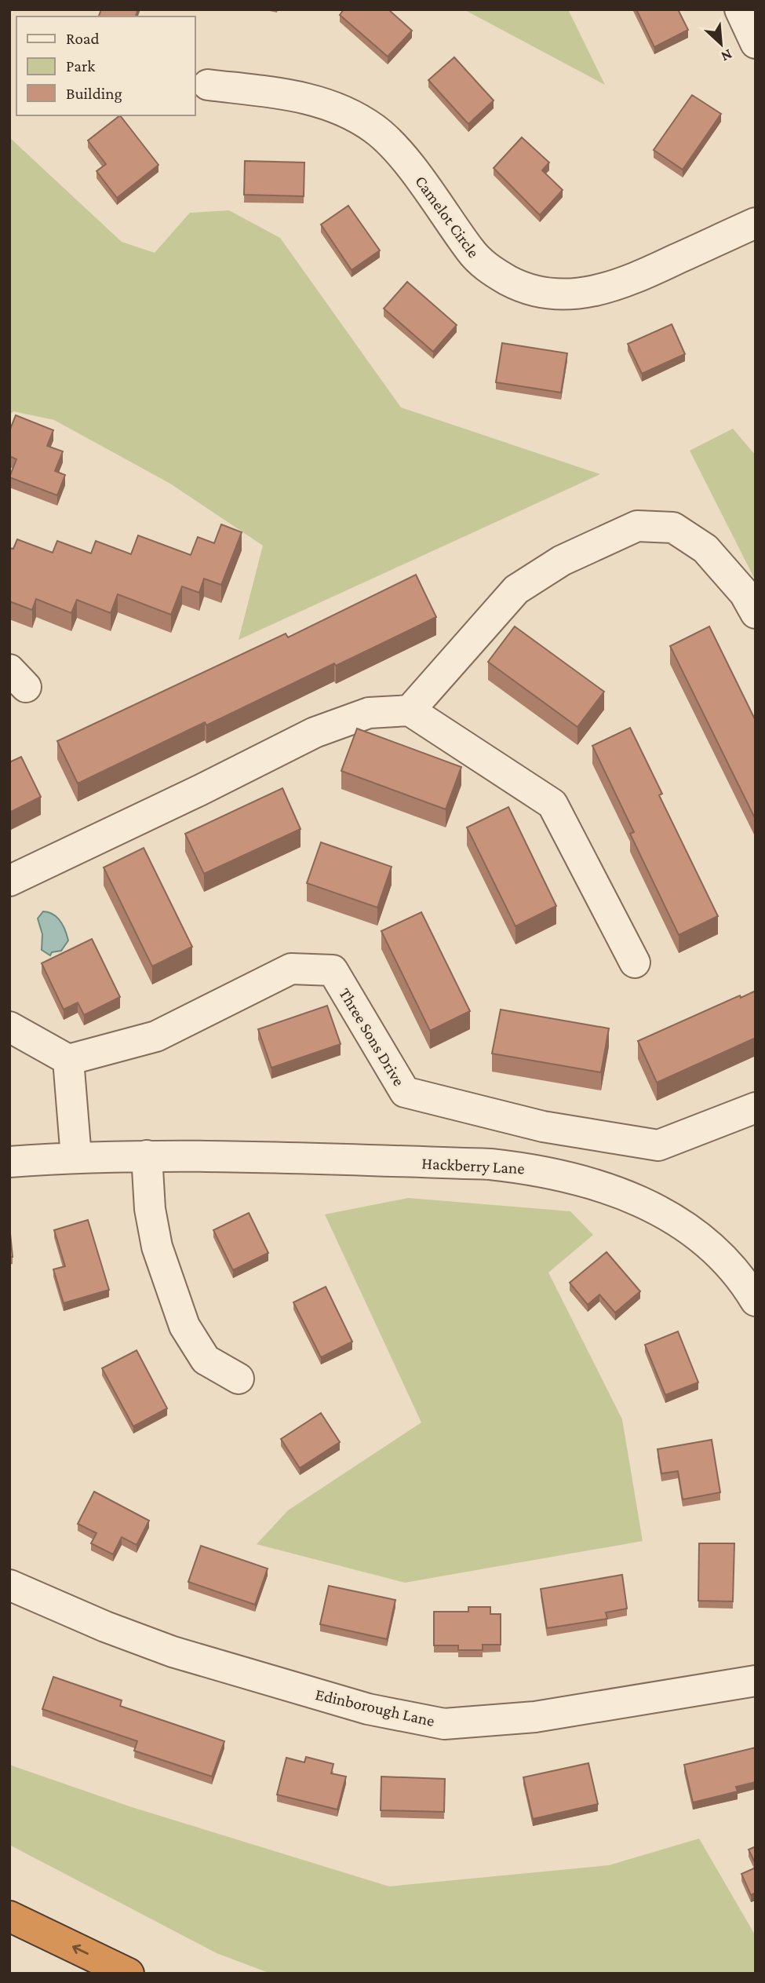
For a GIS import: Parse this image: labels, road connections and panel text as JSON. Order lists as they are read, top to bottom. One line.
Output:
{"streets":{"street":["Camelot Circle","Three Sons Drive","Hackberry Lane","Edinborough Lane"]},"legend":["Road","Park","Building"],"north":"bottom right"}
